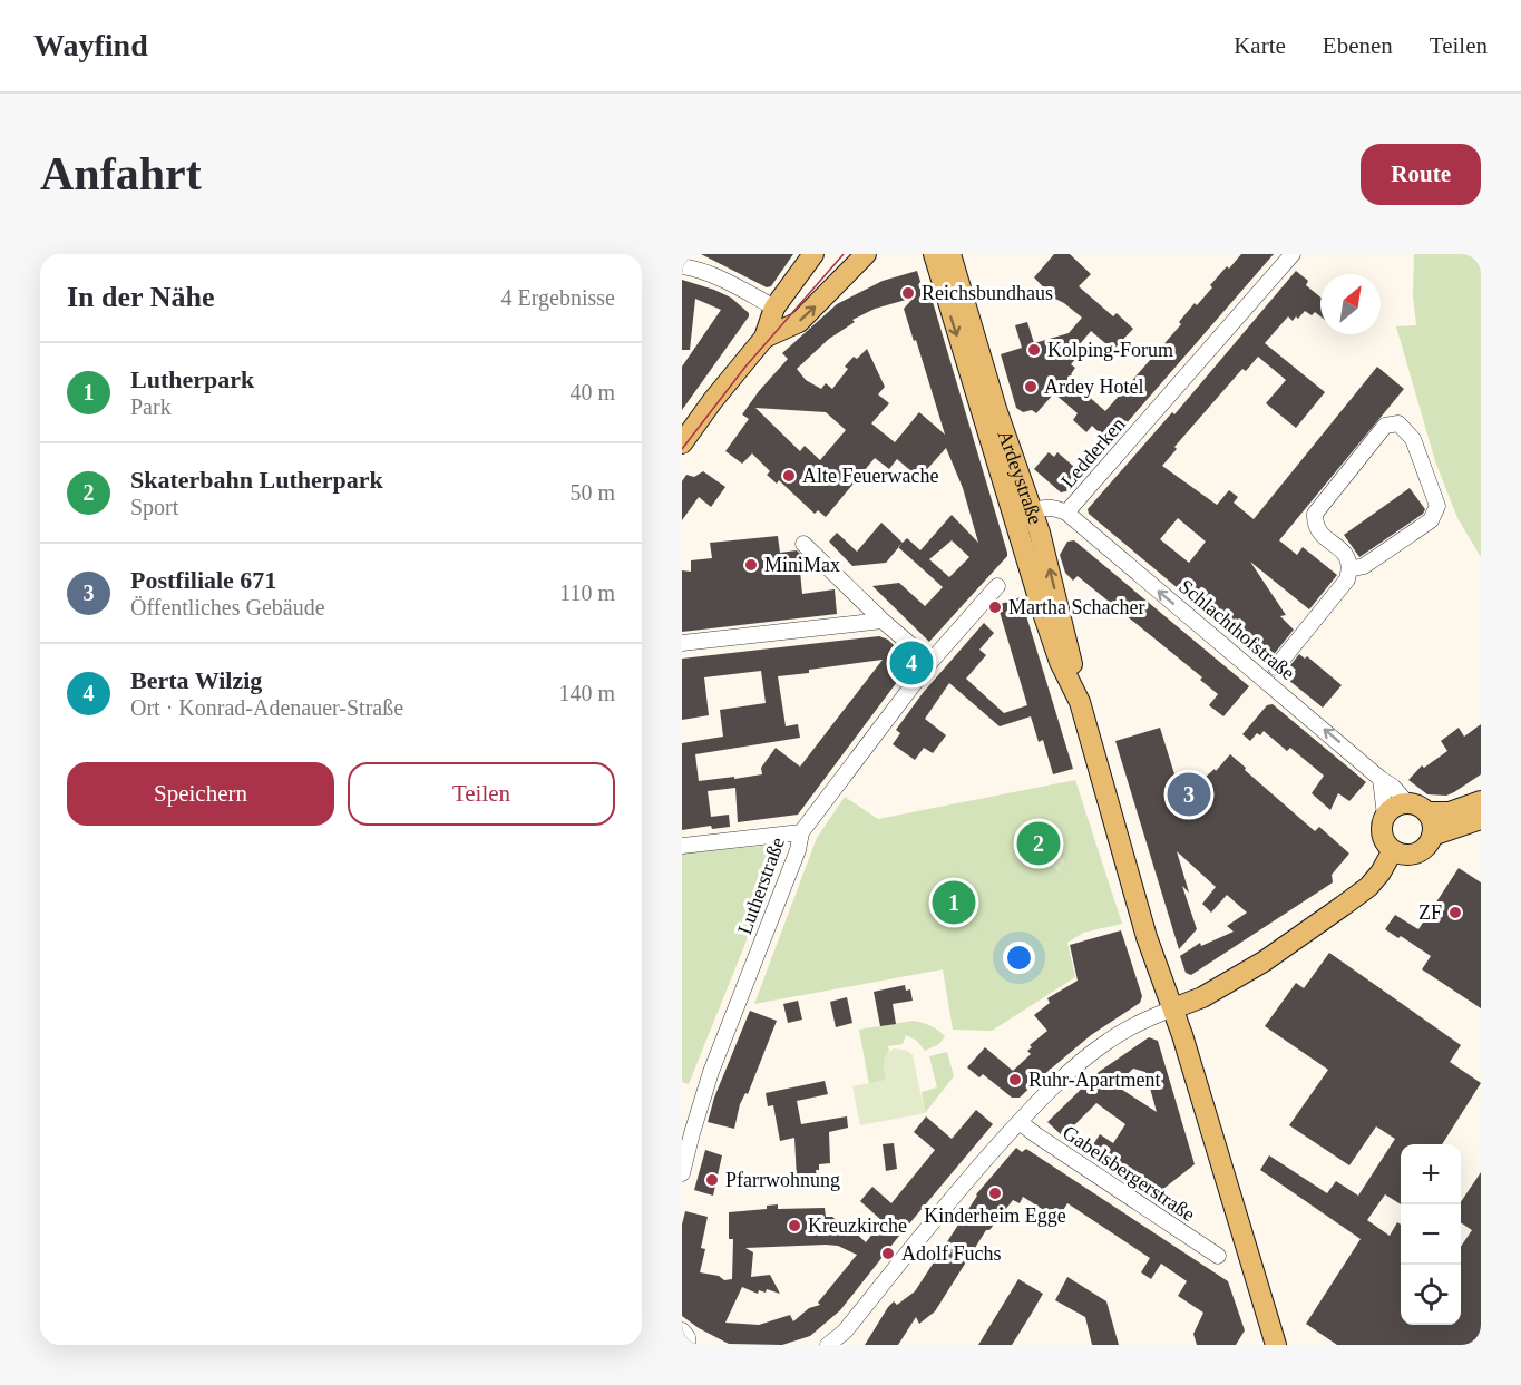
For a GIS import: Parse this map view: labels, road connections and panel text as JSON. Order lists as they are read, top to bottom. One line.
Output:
{"streets":{"main road":["Ardeystraße"],"street":["Ledderken","Schlachthofstraße","Lutherstraße","Gabelsbergerstraße"]},"crossings":[["Ledderken","Ardeystraße"],["Ledderken","Schlachthofstraße"]],"one_way":["Schlachthofstraße"],"places":["Reichsbundhaus","Kolping-Forum","Ardey Hotel","Alte Feuerwache","MiniMax","Martha Schacher","ZF","Ruhr-Apartment","Pfarrwohnung","Kinderheim Egge","Kreuzkirche","Adolf Fuchs"],"north":"top right","page":{"header":"Wayfind","nav":["Karte","Ebenen","Teilen"],"buttons":["Route",["Speichern","Teilen"]],"title":"Anfahrt","heading":["In der Nähe","4 Ergebnisse"],"list":[{"mark":"1","name":"Lutherpark","note":"Park","value":"40 m"},{"mark":"2","name":"Skaterbahn Lutherpark","note":"Sport","value":"50 m"},{"mark":"3","name":"Postfiliale 671","note":"Öffentliches Gebäude","value":"110 m"},{"mark":"4","name":"Berta Wilzig","note":"Ort · Konrad-Adenauer-Straße","value":"140 m"}],"pins":["4","3","2","1"],"map_buttons":["+","−"]}}
